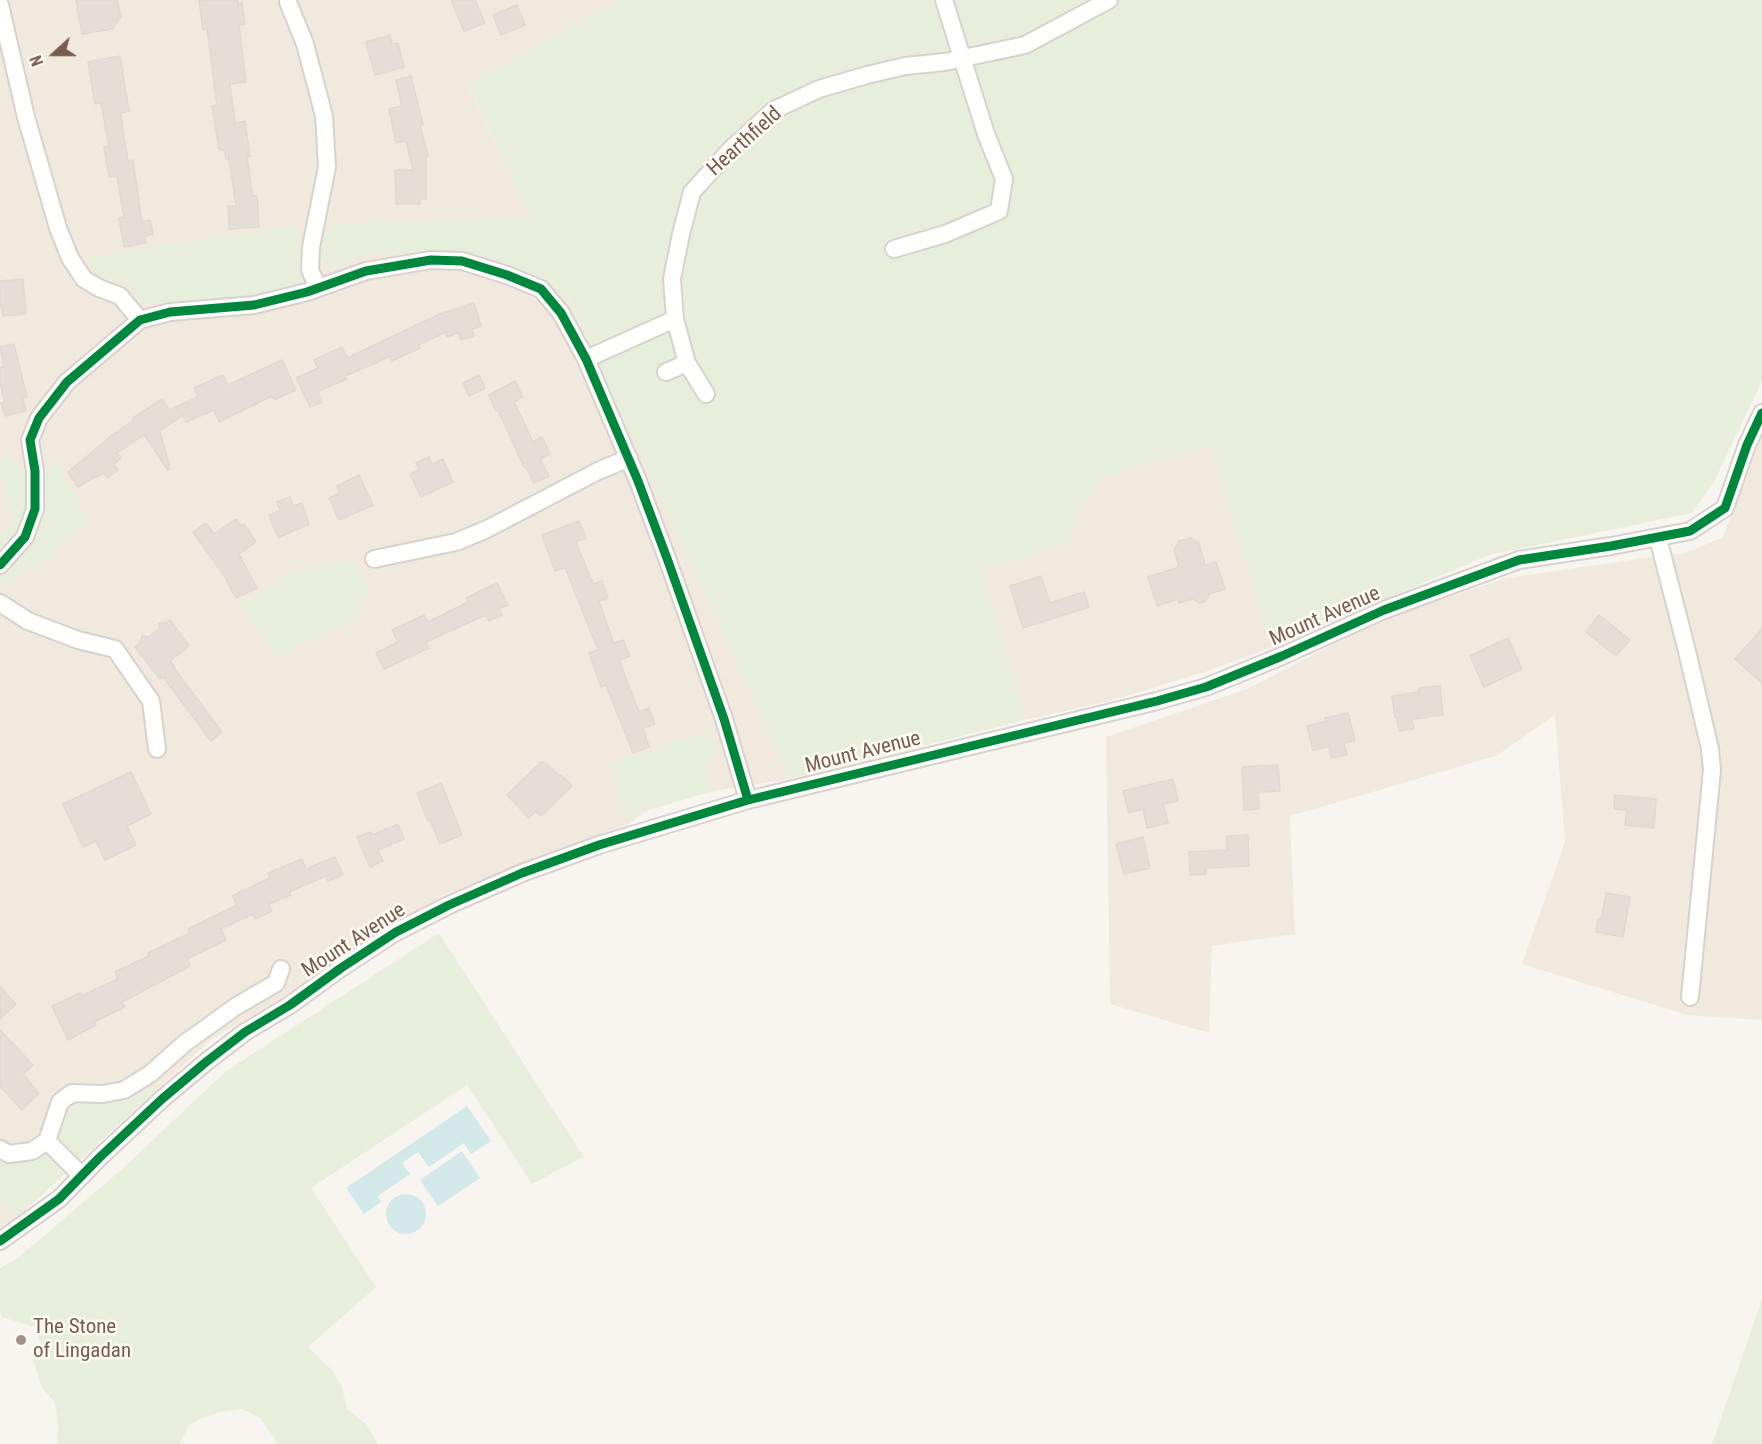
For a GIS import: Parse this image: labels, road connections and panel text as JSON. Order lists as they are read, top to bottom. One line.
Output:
{"streets":{"street":["Hearthfield","Mount Avenue"]},"places":["The Stone of Lingadan"],"north":"left"}
